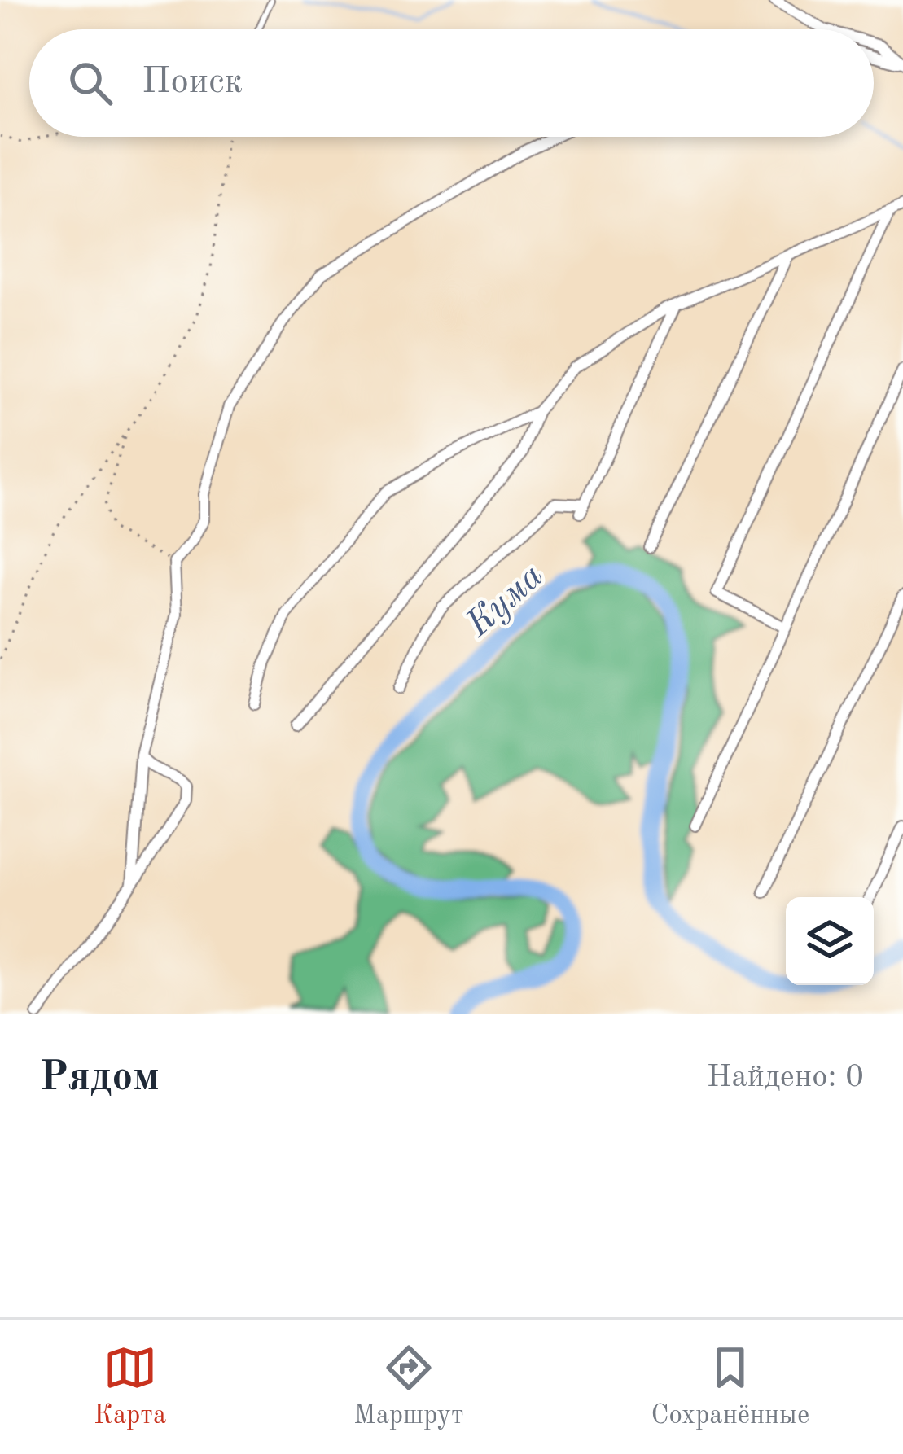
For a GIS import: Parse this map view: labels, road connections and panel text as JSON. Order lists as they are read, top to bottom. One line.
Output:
{"water":["Кума"],"page":{"search":"Поиск","heading":["Рядом","Найдено: 0"],"nav":["Карта","Маршрут","Сохранённые"]}}
